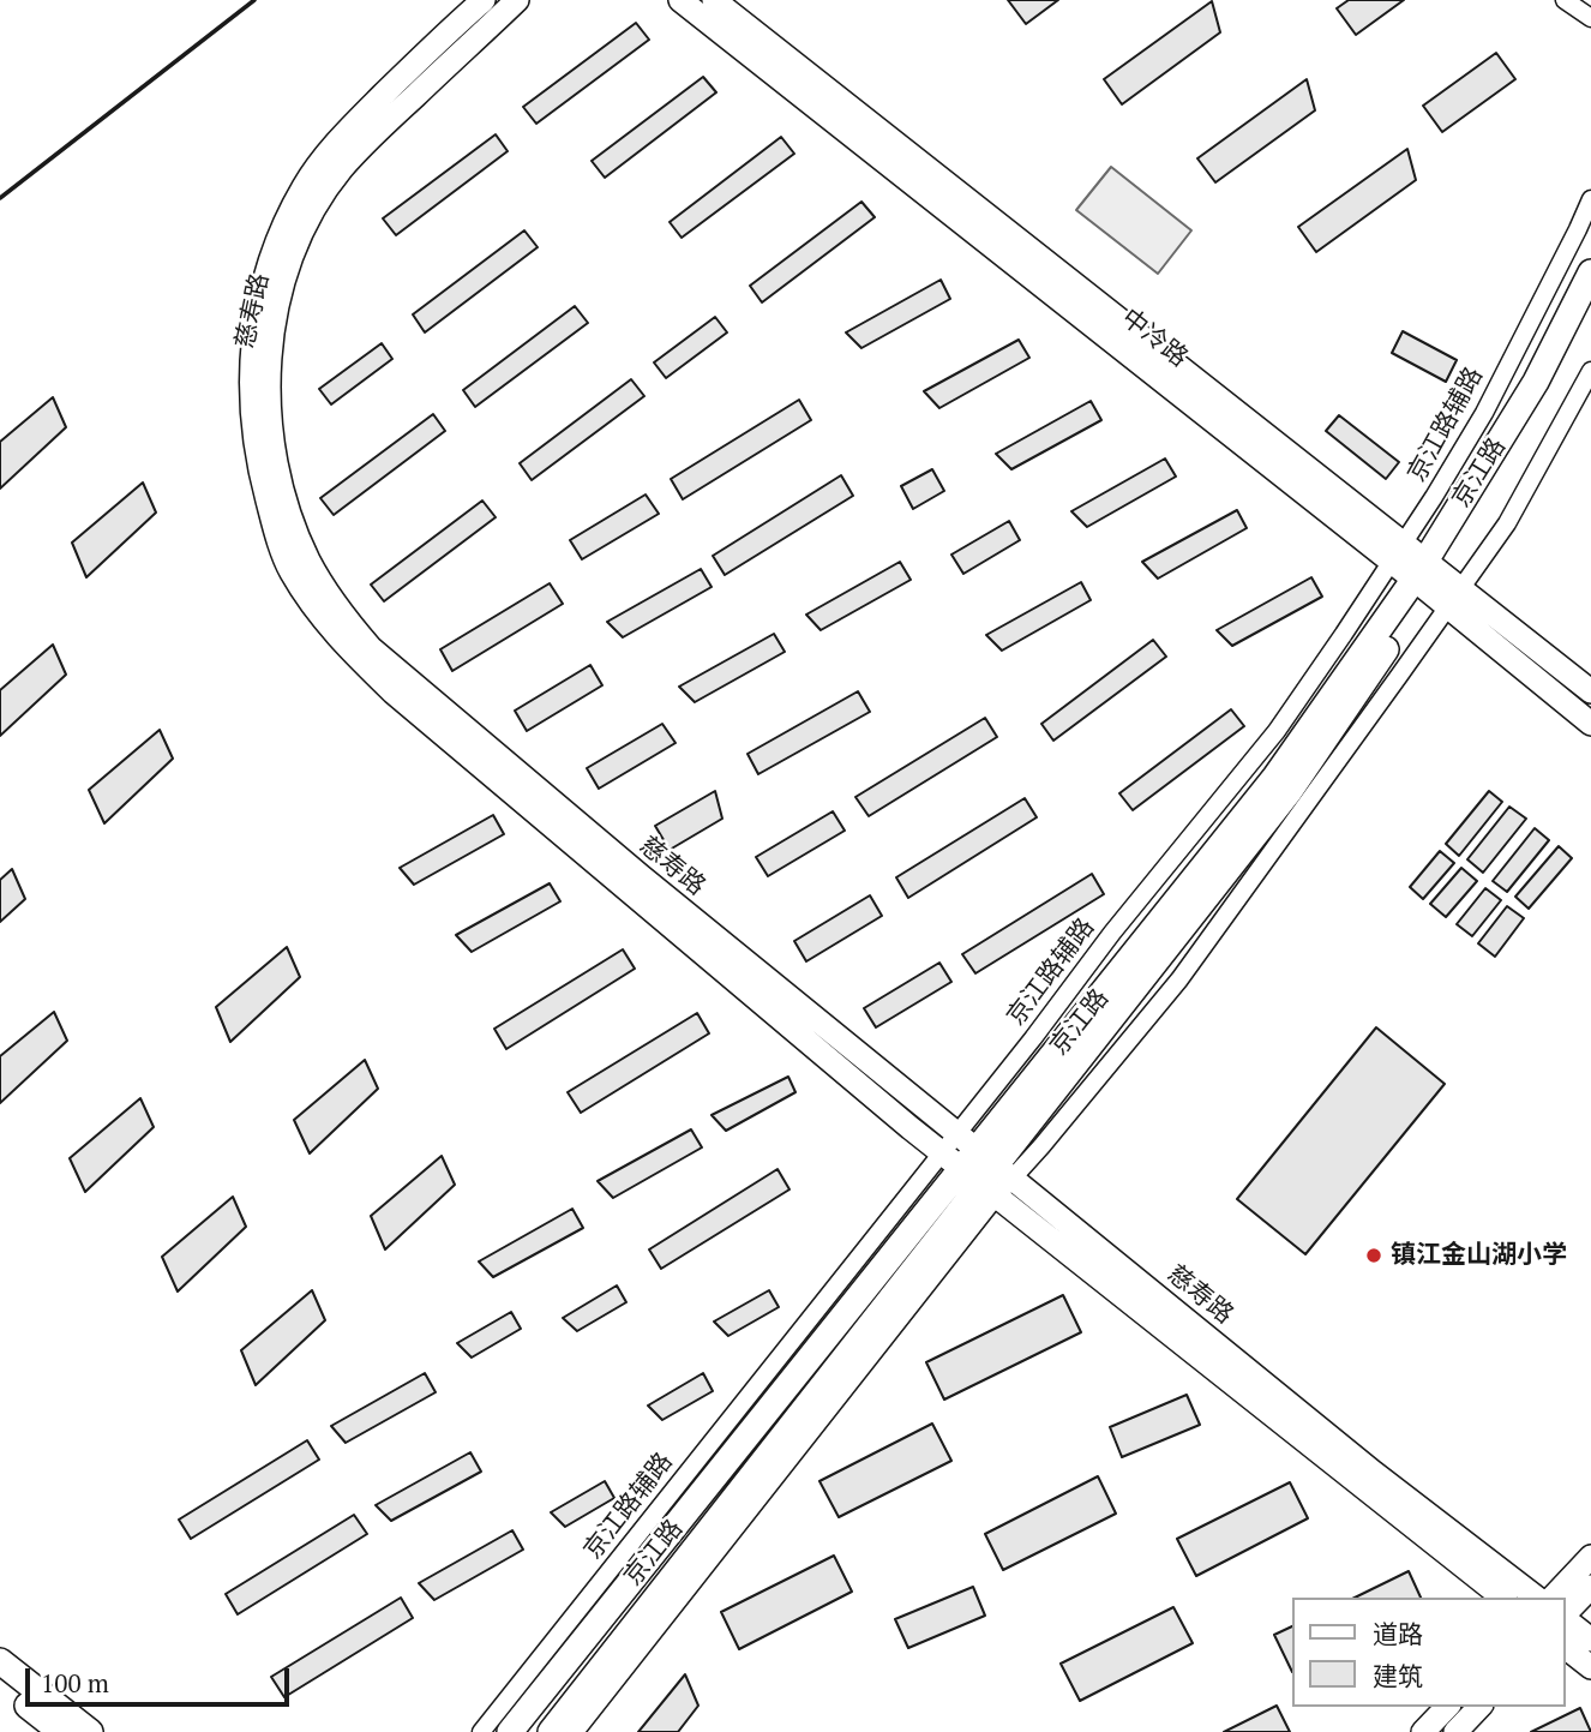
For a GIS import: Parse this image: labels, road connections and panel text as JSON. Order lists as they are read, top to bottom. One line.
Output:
{"streets":{"main road":["京江路"],"street":["慈寿路","中冷路","京江路辅路"]},"crossings":[["慈寿路","京江路辅路"],["慈寿路","京江路"],["中冷路","京江路辅路"],["中冷路","京江路"]],"places":["镇江金山湖小学"],"legend":["道路","建筑"],"scale_bar":"100 m"}
